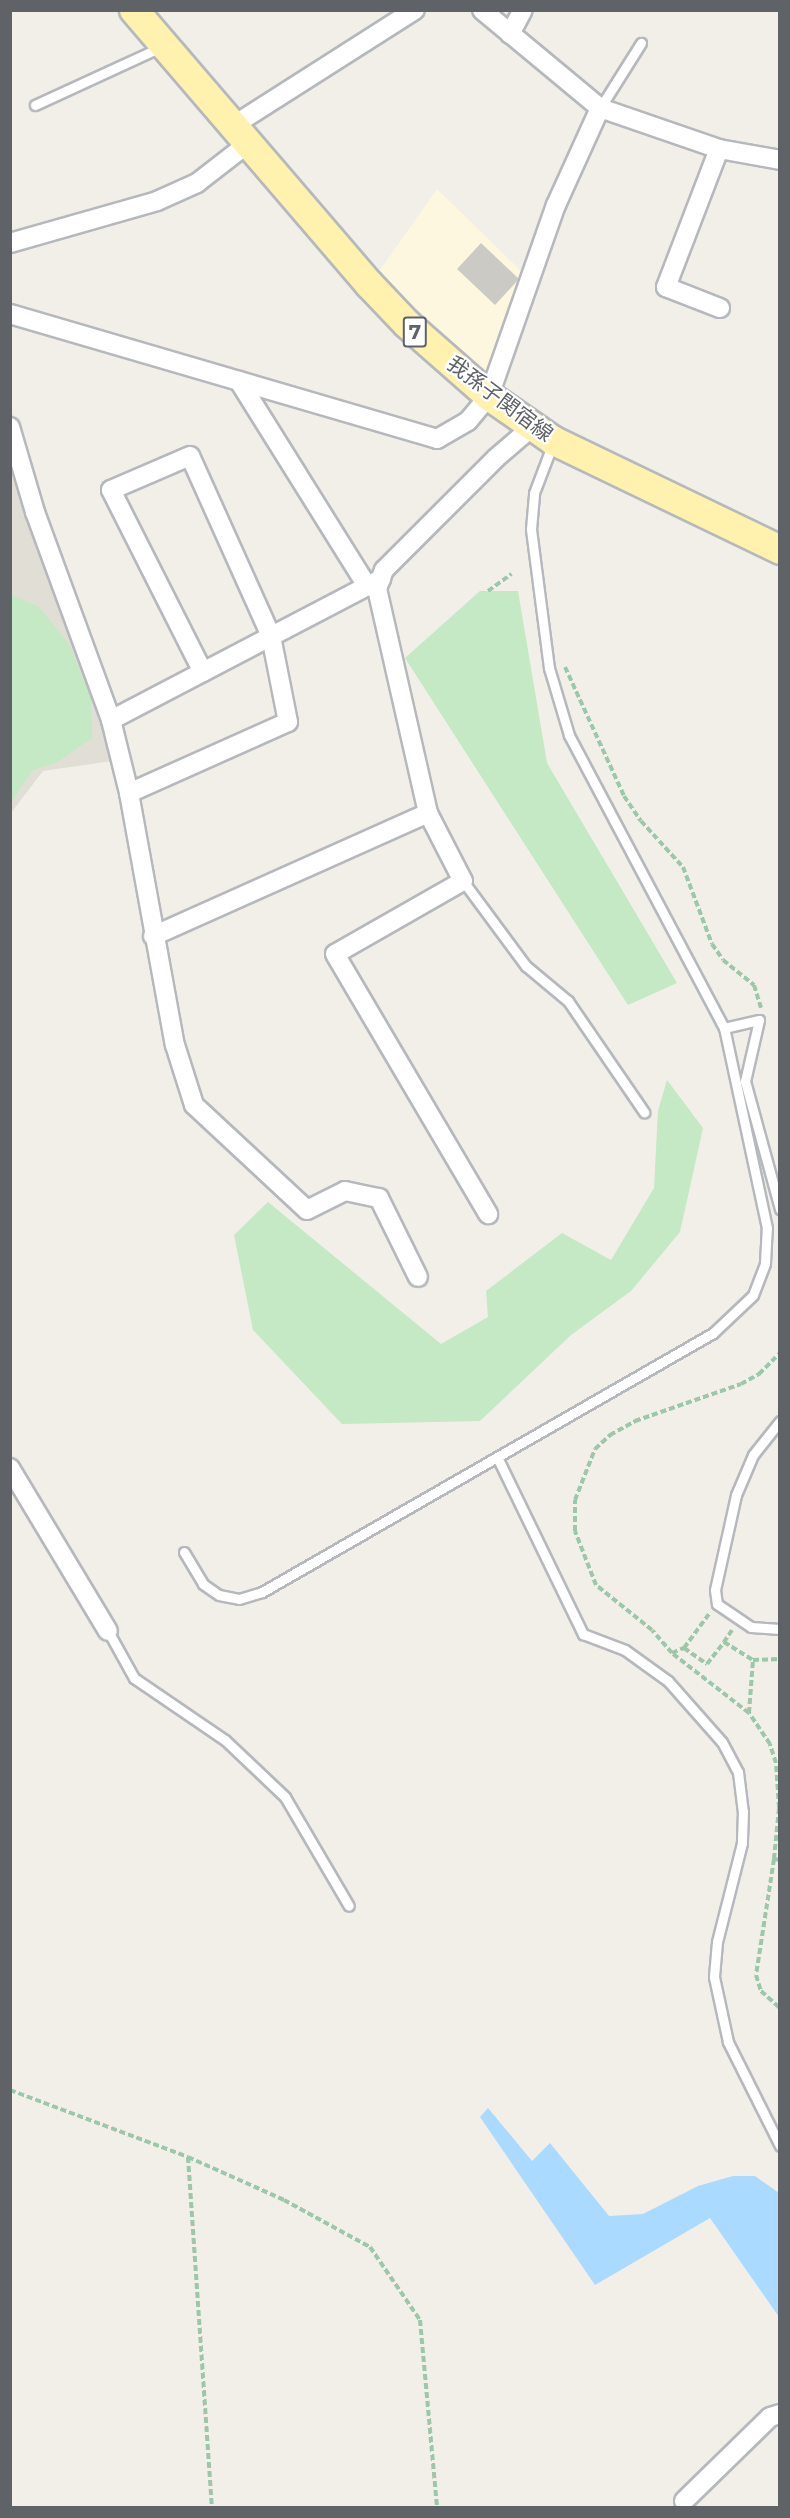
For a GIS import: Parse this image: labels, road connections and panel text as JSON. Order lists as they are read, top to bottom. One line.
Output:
{"streets":{"main road":["7","我孫子関宿線"]}}
